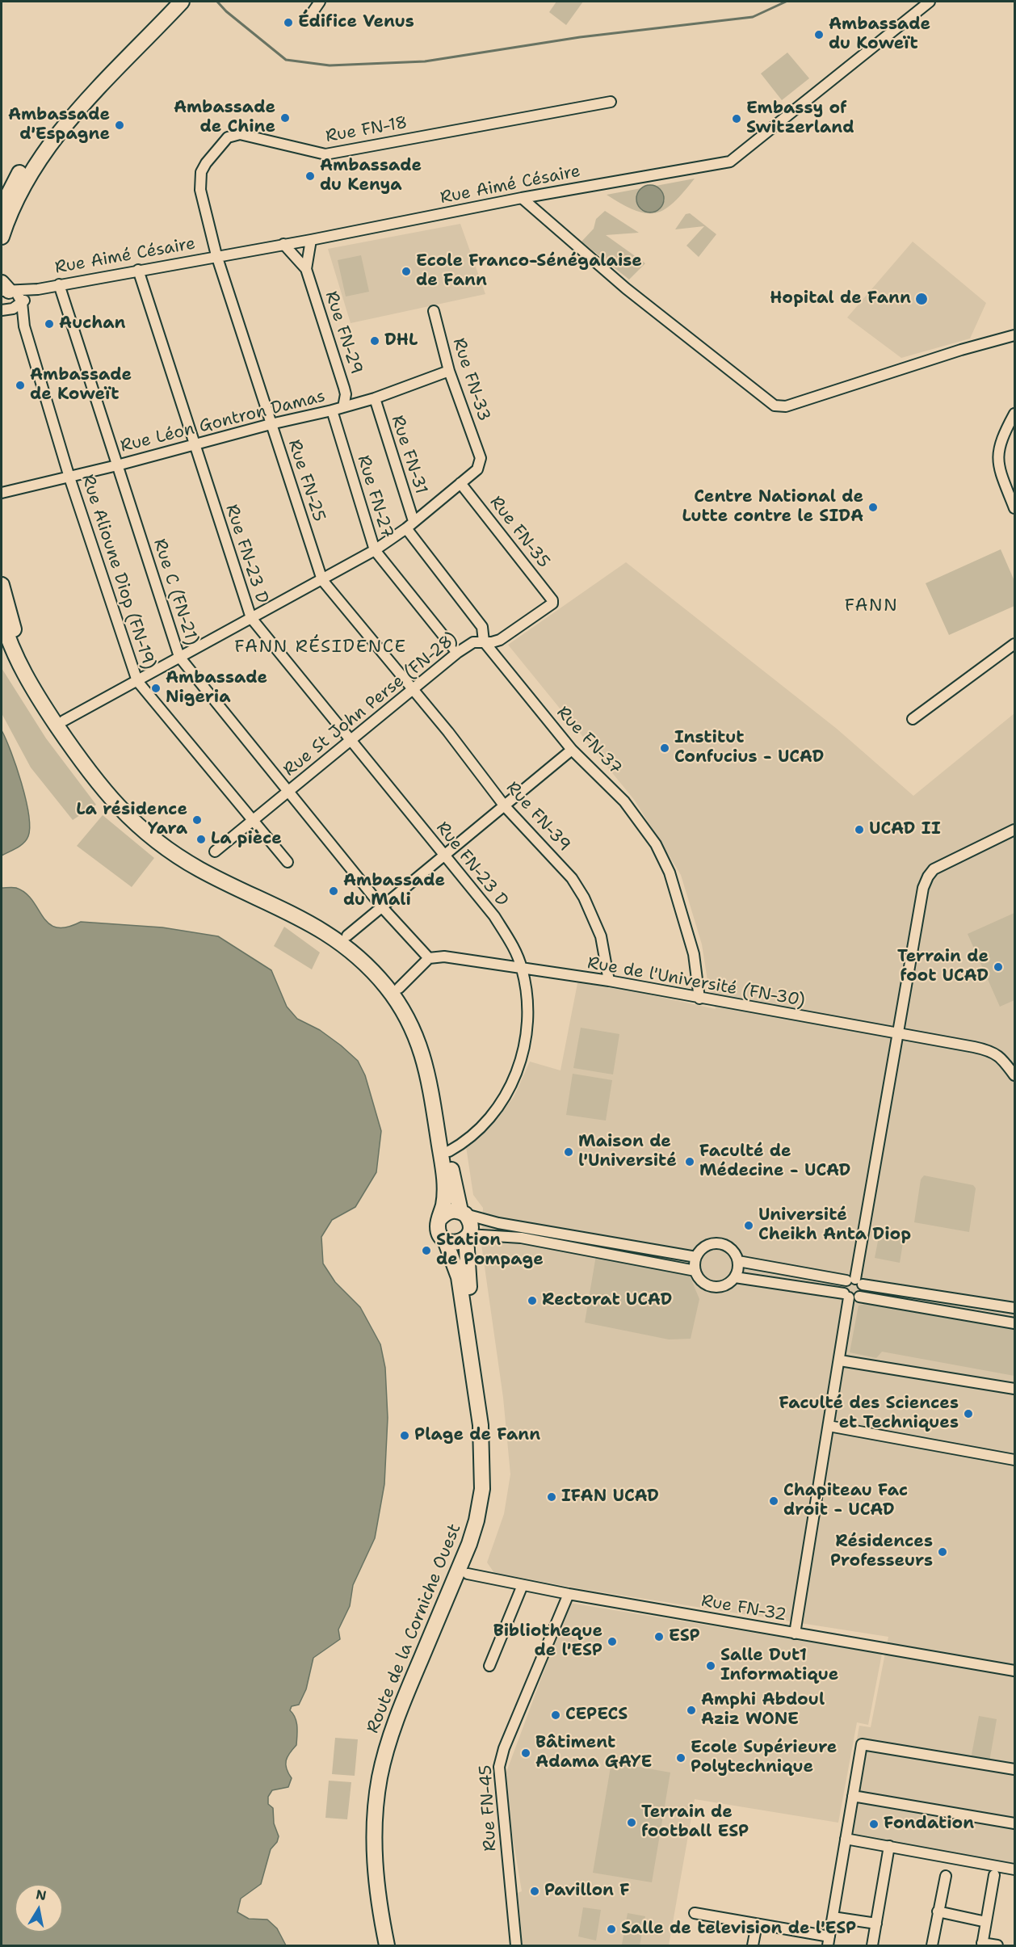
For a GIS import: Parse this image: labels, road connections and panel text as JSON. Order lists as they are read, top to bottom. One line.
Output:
{"streets":{"highway":["Route de la Corniche Ouest"],"street":["Rue FN-18","Rue Aimé Césaire","Rue FN-29","Rue FN-33","Rue Léon Gontron Damas","Rue FN-31","Rue FN-25","Rue FN-27","Rue FN-35","Rue FN-23 D","Rue Alioune Diop (FN-19)","Rue C (FN-21)","Rue St John Perse (FN-28)","Rue FN-37","Rue FN-39","Rue de l'Université (FN-30)","Rue FN-32","Rue FN-45"]},"crossings":[["Rue FN-18","Rue Aimé Césaire"],["Rue FN-18","Rue FN-25"],["Rue Aimé Césaire","Rue FN-25"],["Rue Aimé Césaire","Rue FN-23 D"],["Rue Aimé Césaire","Rue C (FN-21)"],["Rue FN-29","Rue Léon Gontron Damas"],["Rue FN-33","Rue Léon Gontron Damas"],["Rue FN-33","Rue FN-35"],["Rue Léon Gontron Damas","Rue FN-31"],["Rue Léon Gontron Damas","Rue FN-25"],["Rue Léon Gontron Damas","Rue FN-27"],["Rue Léon Gontron Damas","Rue FN-23 D"],["Rue Léon Gontron Damas","Rue Alioune Diop (FN-19)"],["Rue Léon Gontron Damas","Rue C (FN-21)"],["Rue FN-25","Rue St John Perse (FN-28)"],["Rue FN-25","Rue FN-39"],["Rue FN-27","Rue St John Perse (FN-28)"],["Rue FN-35","Rue St John Perse (FN-28)"],["Rue FN-23 D","Rue St John Perse (FN-28)"],["Rue FN-23 D","Rue de l'Université (FN-30)"],["Rue Alioune Diop (FN-19)","Rue St John Perse (FN-28)"],["Rue C (FN-21)","Rue St John Perse (FN-28)"],["Rue St John Perse (FN-28)","Rue FN-37"],["Rue St John Perse (FN-28)","Rue FN-39"],["Rue FN-37","Rue de l'Université (FN-30)"],["Rue FN-39","Rue de l'Université (FN-30)"],["Rue FN-32","Route de la Corniche Ouest"],["Rue FN-32","Rue FN-45"]],"districts":["FANN","FANN RÉSIDENCE"],"places":["Édifice Venus","Ambassade du Koweït","Ambassade de Chine","Embassy of Switzerland","Ambassade d'Espagne","Ambassade du Kenya","Ecole Franco-Sénégalaise de Fann","Hopital de Fann","Auchan","DHL","Ambassade de Koweït","Centre National de Lutte contre le SIDA","Ambassade Nigeria","Institut Confucius - UCAD","La résidence Yara","UCAD II","La pièce","Ambassade du Mali","Terrain de foot UCAD","Maison de l'Université","Faculté de Médecine - UCAD","Université Cheikh Anta Diop","Station de Pompage","Rectorat UCAD","Faculté des Sciences et Techniques","Plage de Fann","IFAN UCAD","Chapiteau Fac droit - UCAD","Résidences Professeurs","ESP","Bibliotheque de l'ESP","Salle Dut1 Informatique","Amphi Abdoul Aziz WONE","CEPECS","Bâtiment Adama GAYE","Ecole Supérieure Polytechnique","Terrain de football ESP","Fondation","Pavillon F","Salle de television de l'ESP"],"north":"top"}
